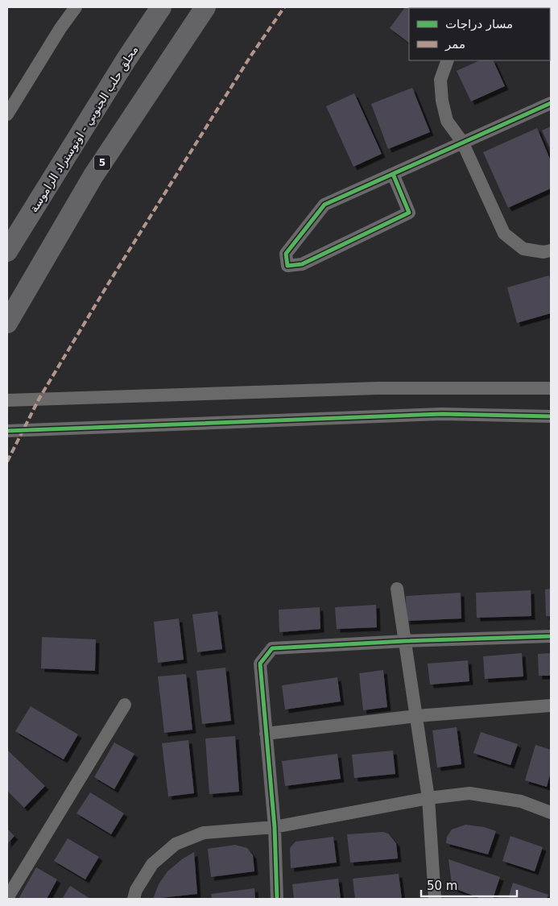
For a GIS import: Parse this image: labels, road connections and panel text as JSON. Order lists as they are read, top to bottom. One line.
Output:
{"streets":{"highway":["محلق حلب الجنوبي - اوتوستراد الراموسة","5"]},"legend":["مسار دراجات","ممر"],"scale_bar":"50 m"}
